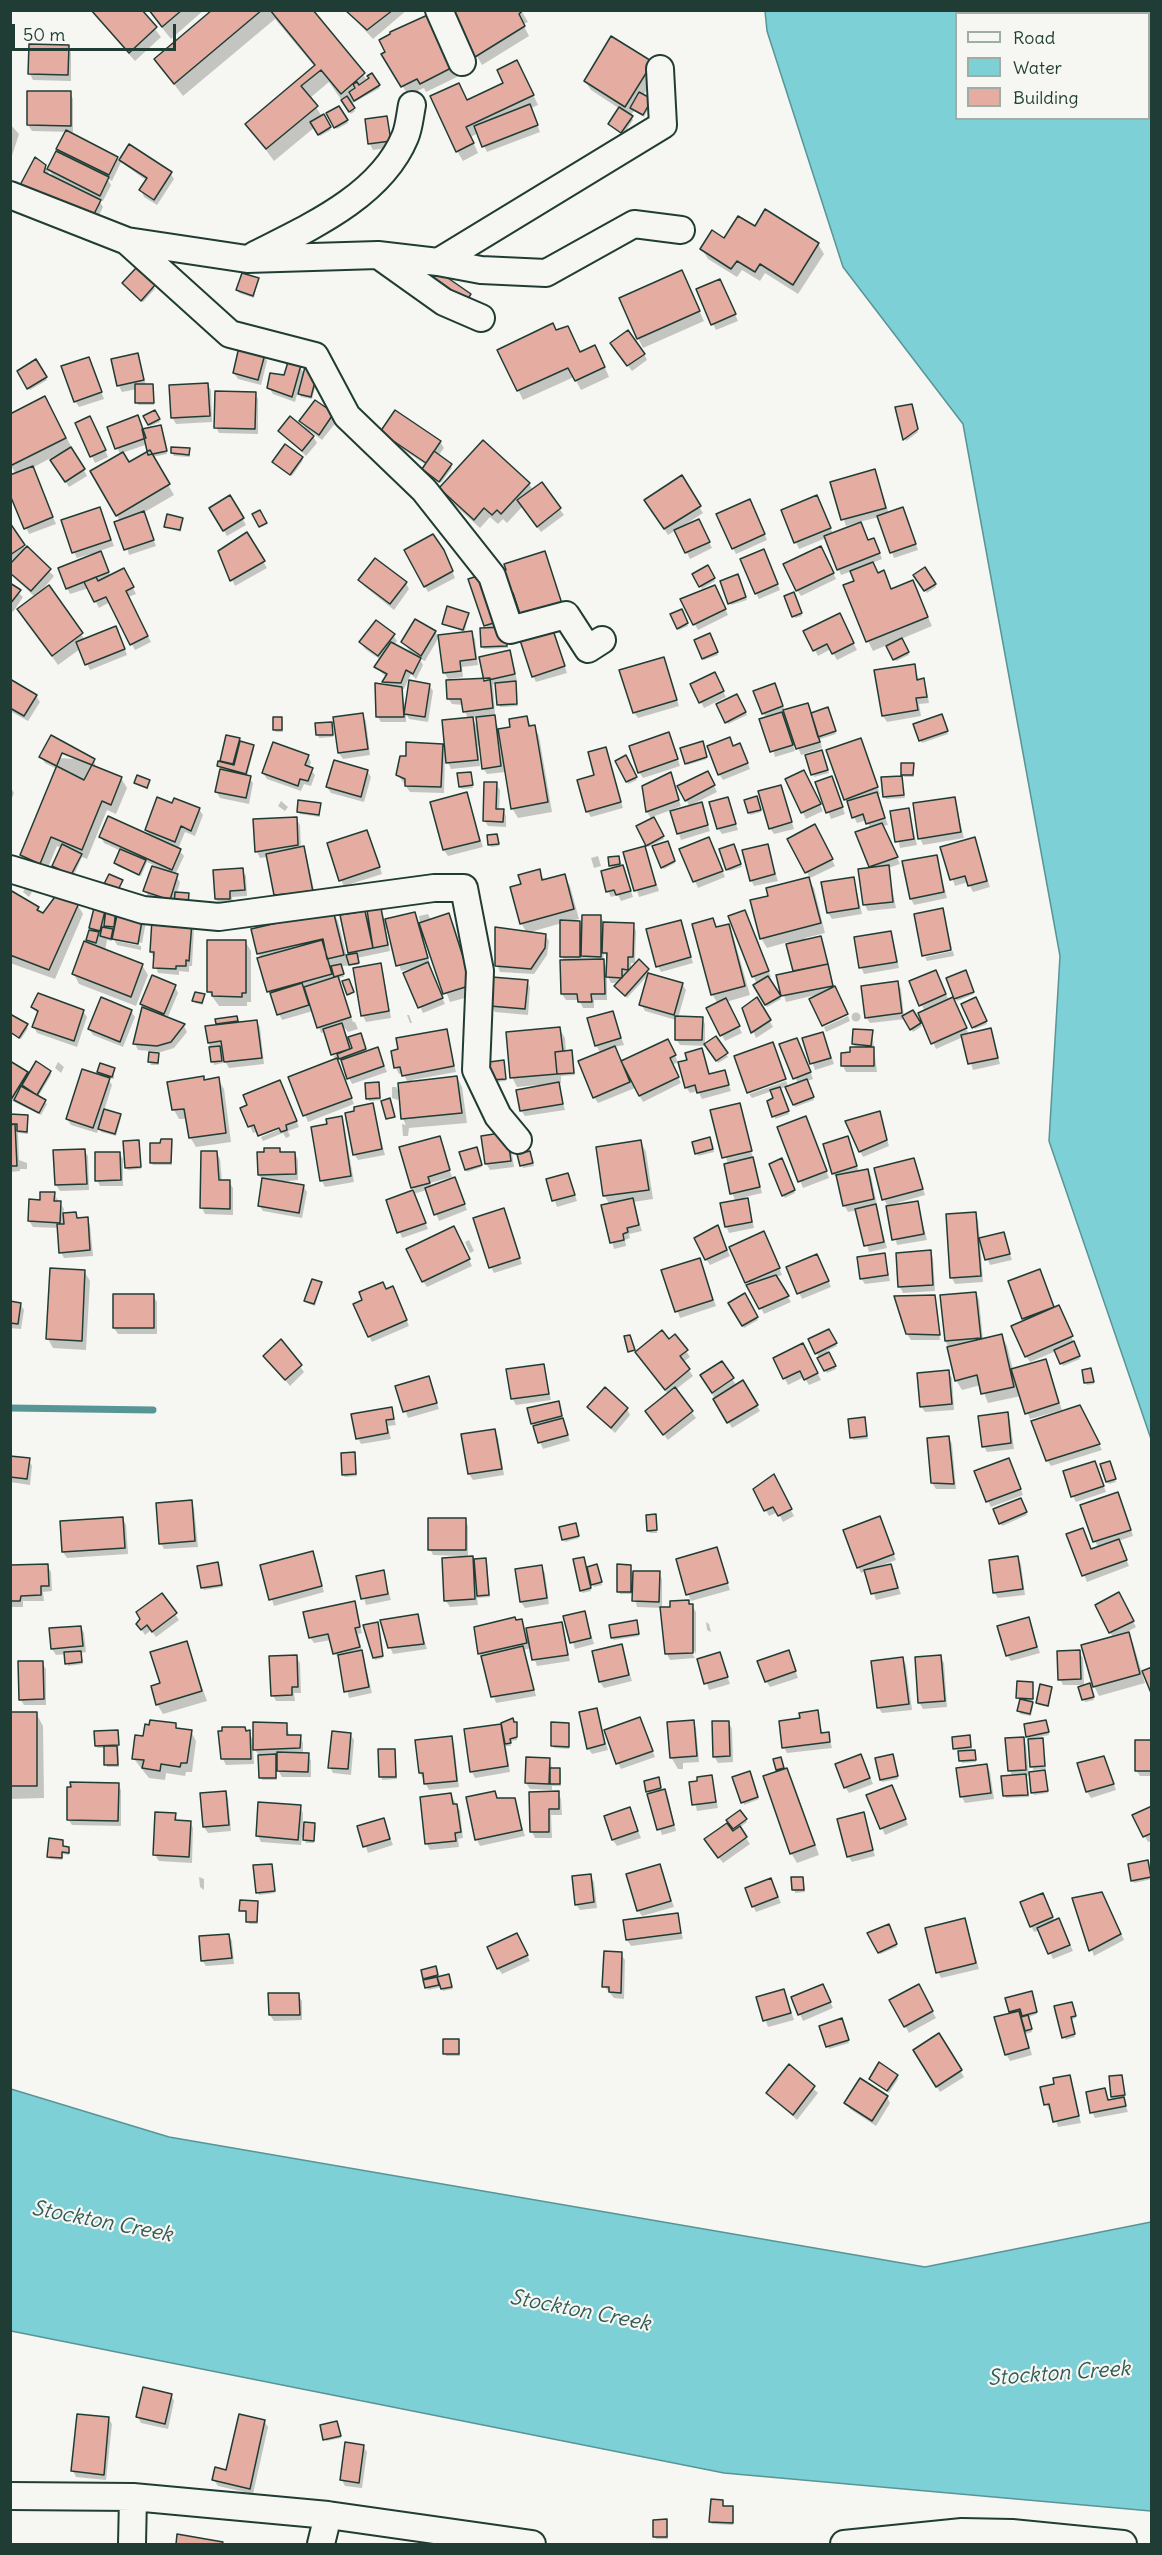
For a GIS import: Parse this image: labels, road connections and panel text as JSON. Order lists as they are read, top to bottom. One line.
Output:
{"water":["Stockton Creek"],"legend":["Road","Water","Building"],"scale_bar":"50 m"}
